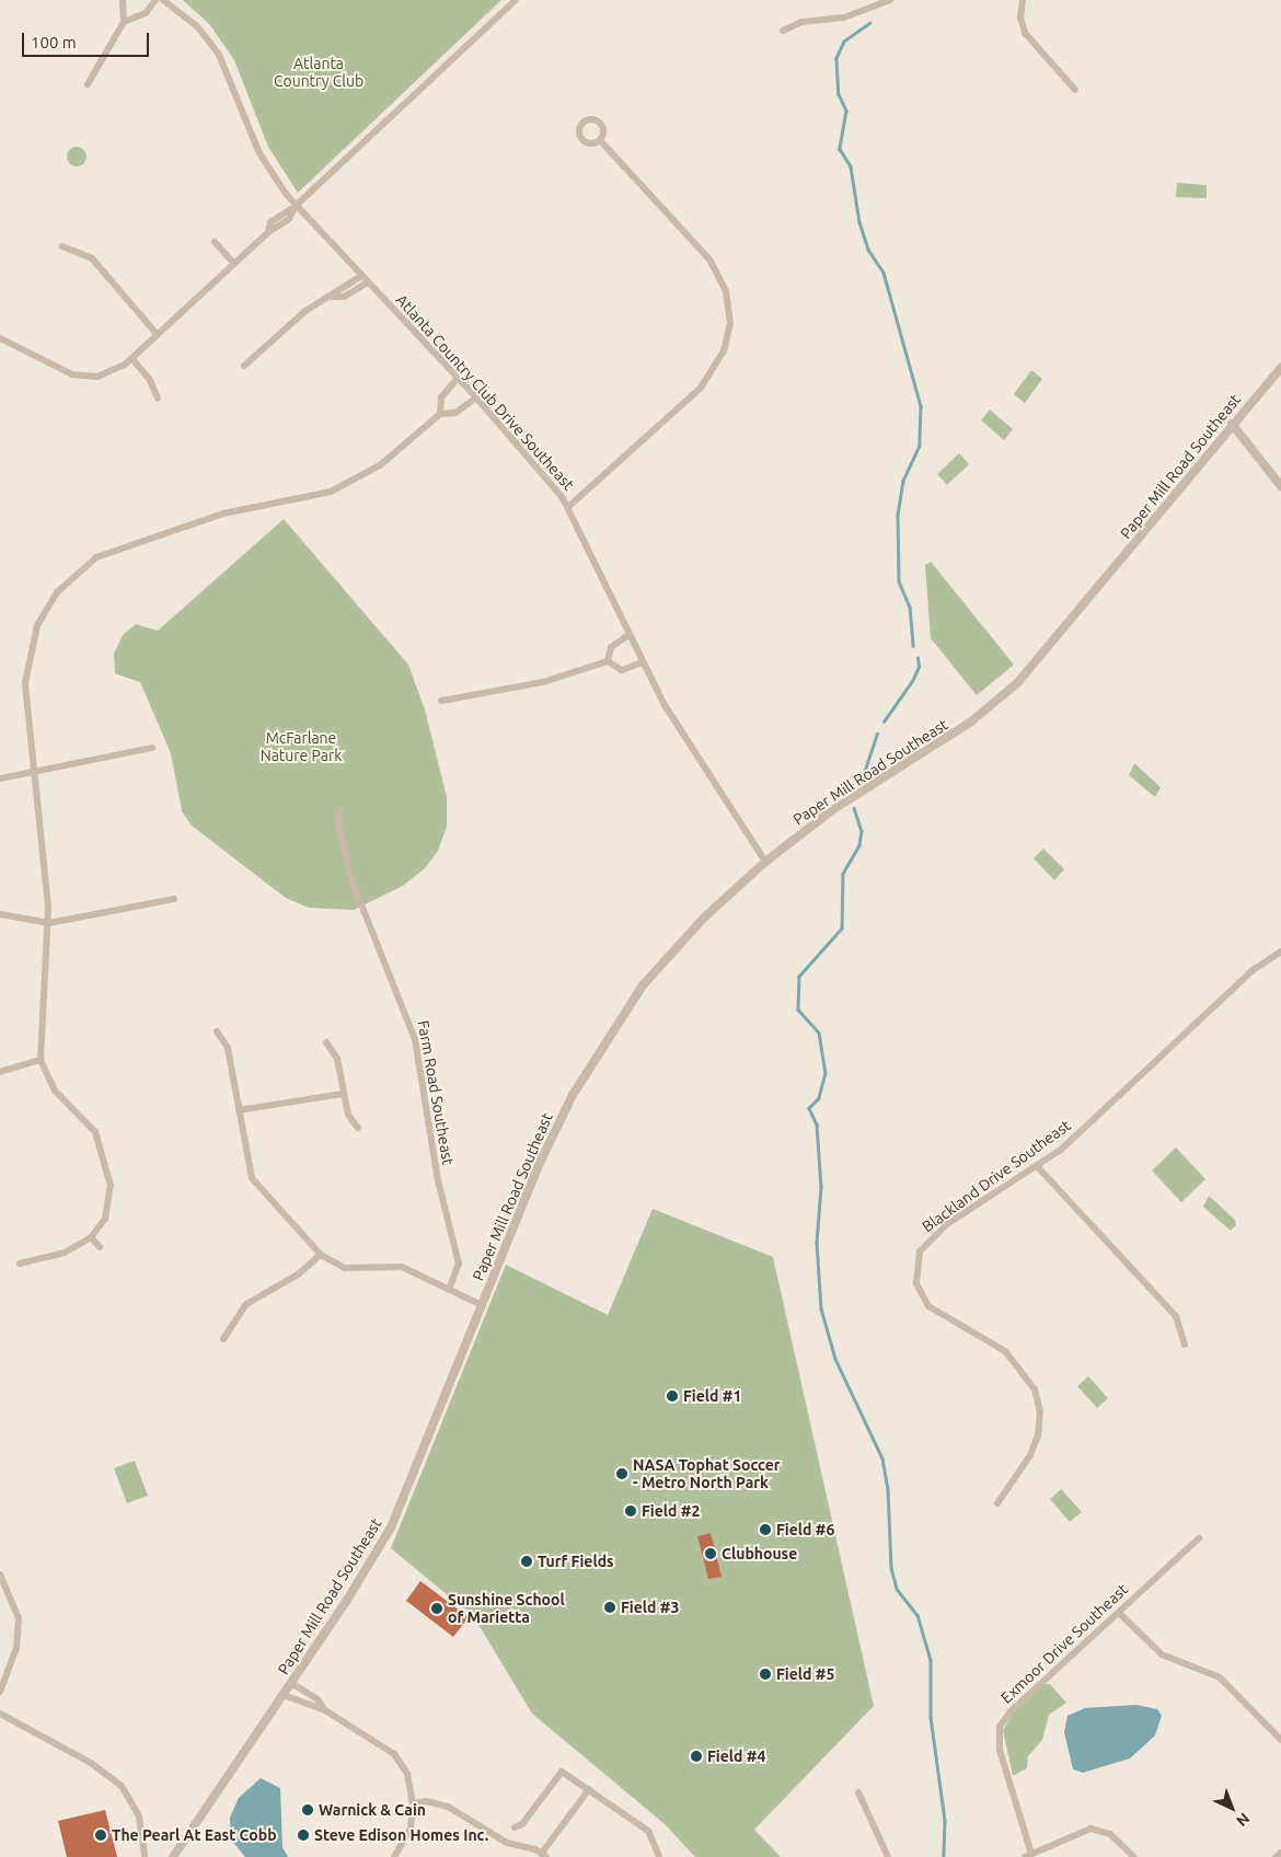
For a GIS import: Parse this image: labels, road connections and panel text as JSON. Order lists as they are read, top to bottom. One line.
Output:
{"streets":{"street":["Atlanta Country Club Drive Southeast","Paper Mill Road Southeast","Farm Road Southeast","Blackland Drive Southeast","Exmoor Drive Southeast"]},"crossings":[["Atlanta Country Club Drive Southeast","Paper Mill Road Southeast"]],"parks":["Atlanta Country Club","McFarlane Nature Park"],"places":["Field #1","NASA Tophat Soccer - Metro North Park","Field #2","Field #6","Clubhouse","Turf Fields","Field #3","Sunshine School of Marietta","Field #5","Field #4","Warnick & Cain","The Pearl At East Cobb","Steve Edison Homes Inc."],"scale_bar":"100 m","north":"bottom right"}
